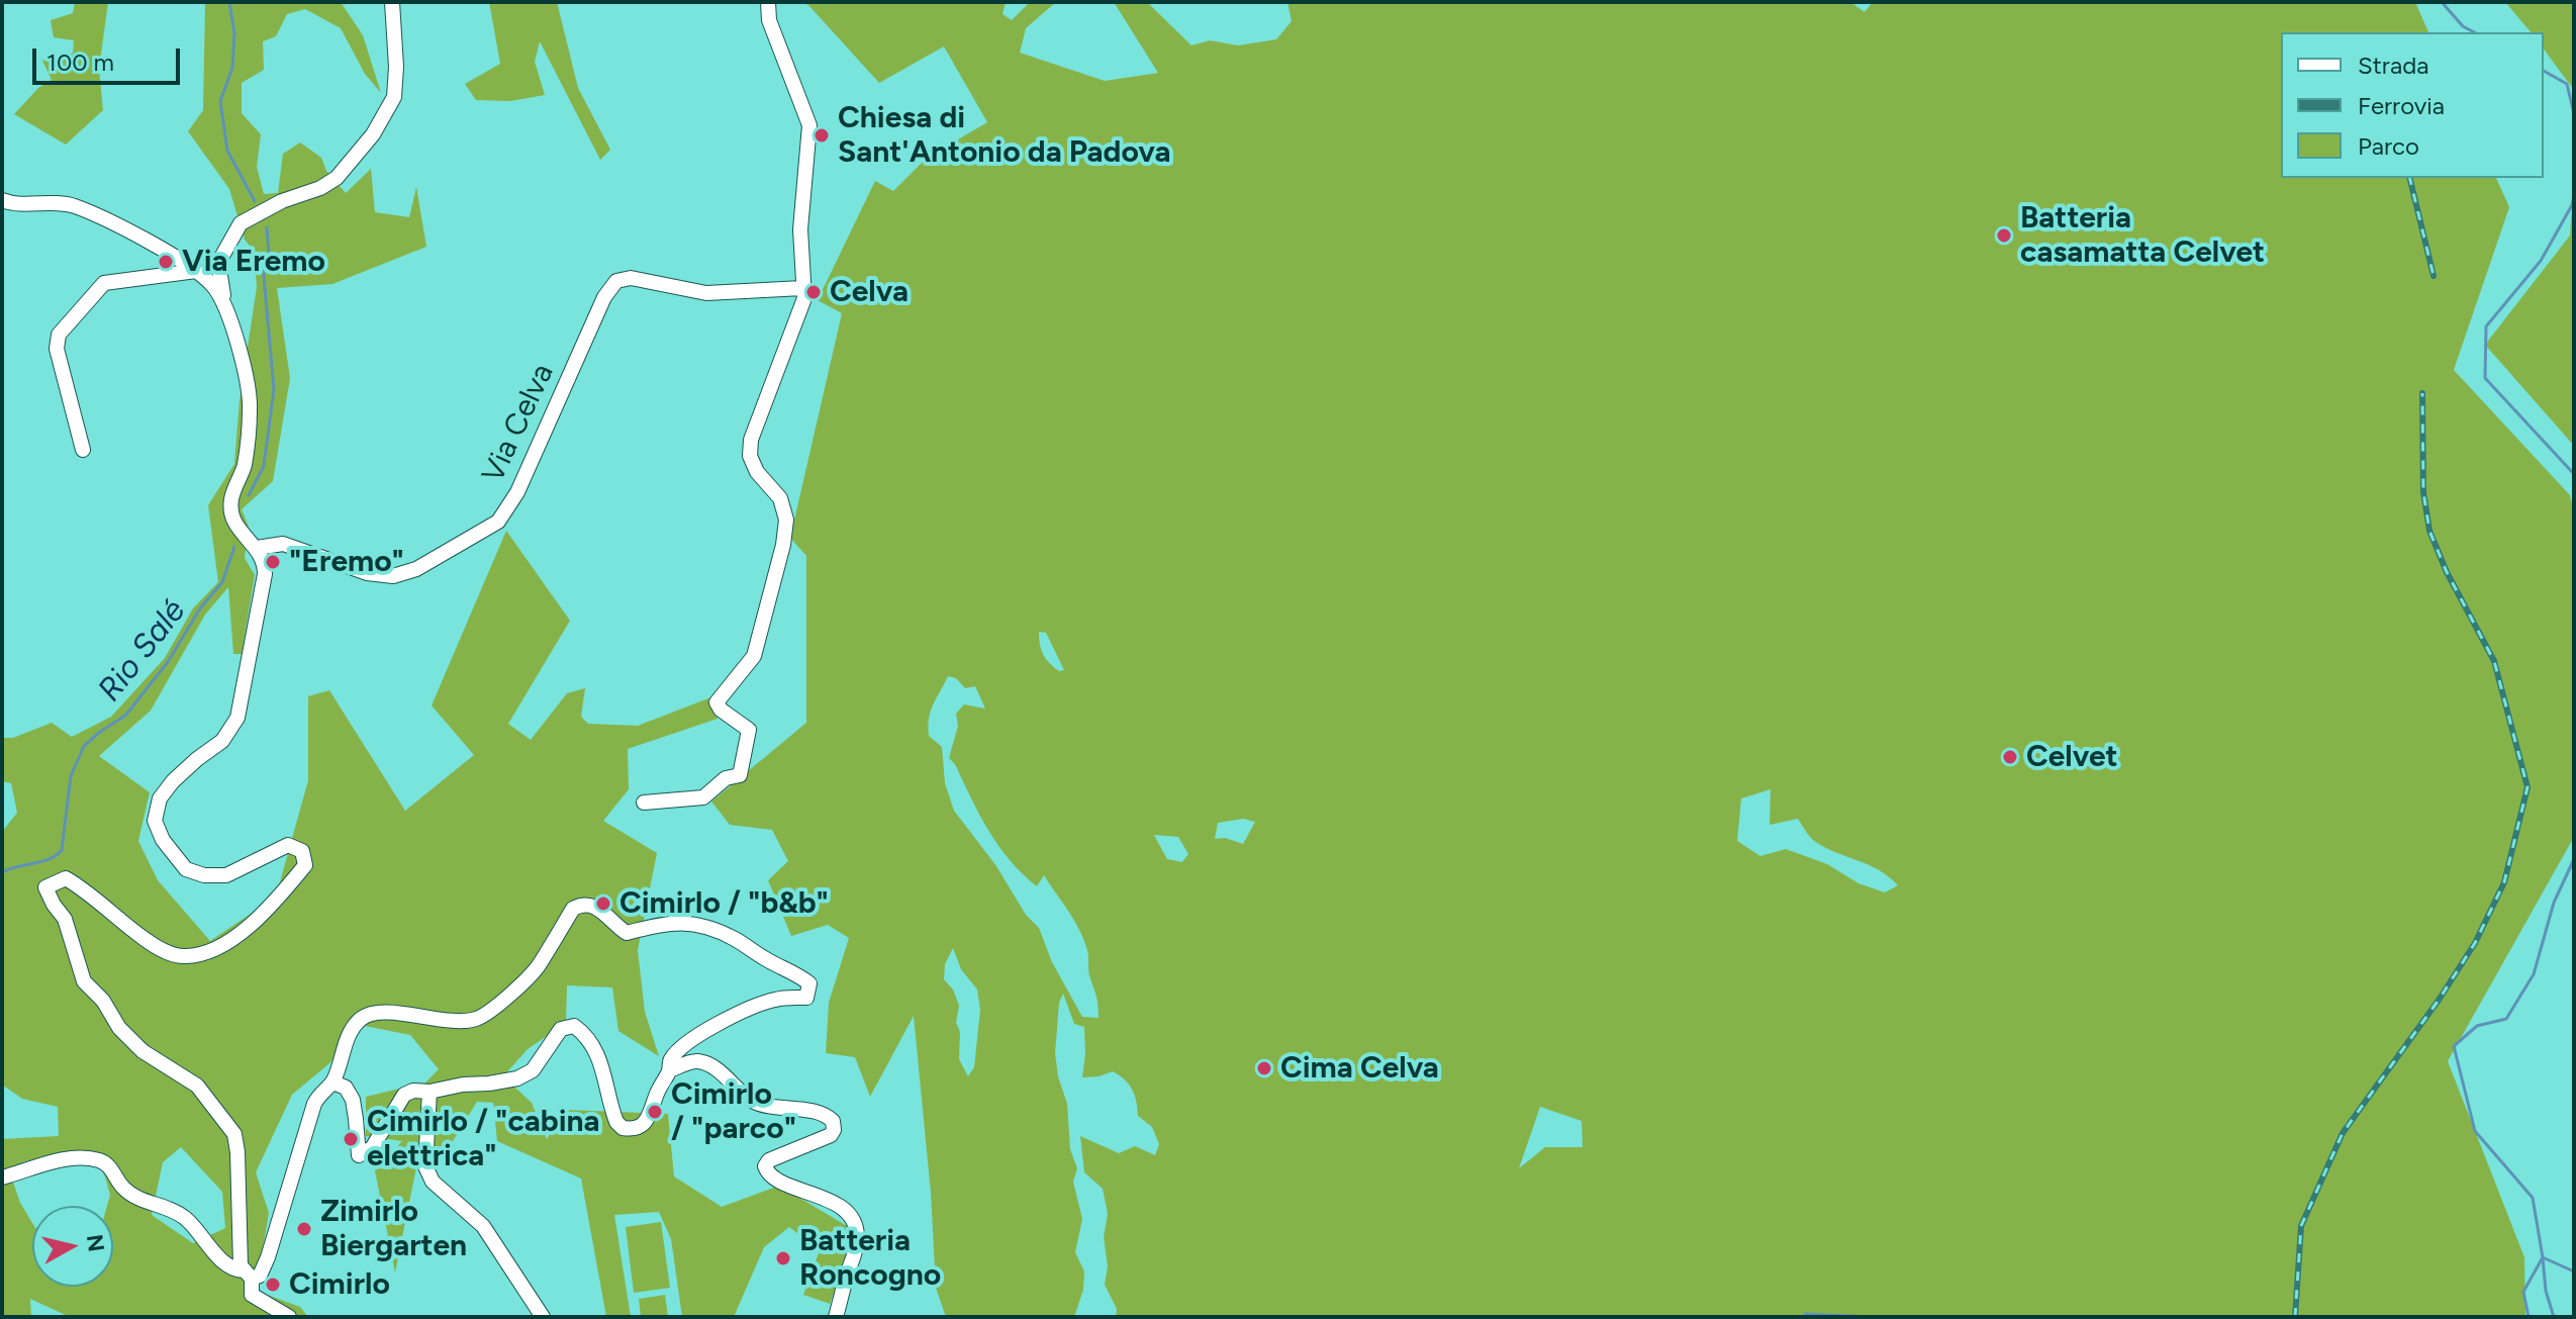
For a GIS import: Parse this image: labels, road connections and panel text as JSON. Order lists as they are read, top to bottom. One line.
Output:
{"streets":{"street":["Via Celva"]},"water":["Rio Salé"],"places":["Chiesa di Sant'Antonio da Padova","Batteria casamatta Celvet","Via Eremo","Celva","\"Eremo\"","Celvet","Cimirlo / \"b&b\"","Cima Celva","Cimirlo / \"parco\"","Cimirlo / \"cabina elettrica\"","Zimirlo Biergarten","Batteria Roncogno","Cimirlo"],"legend":["Strada","Ferrovia","Parco"],"scale_bar":"100 m","north":"right"}
